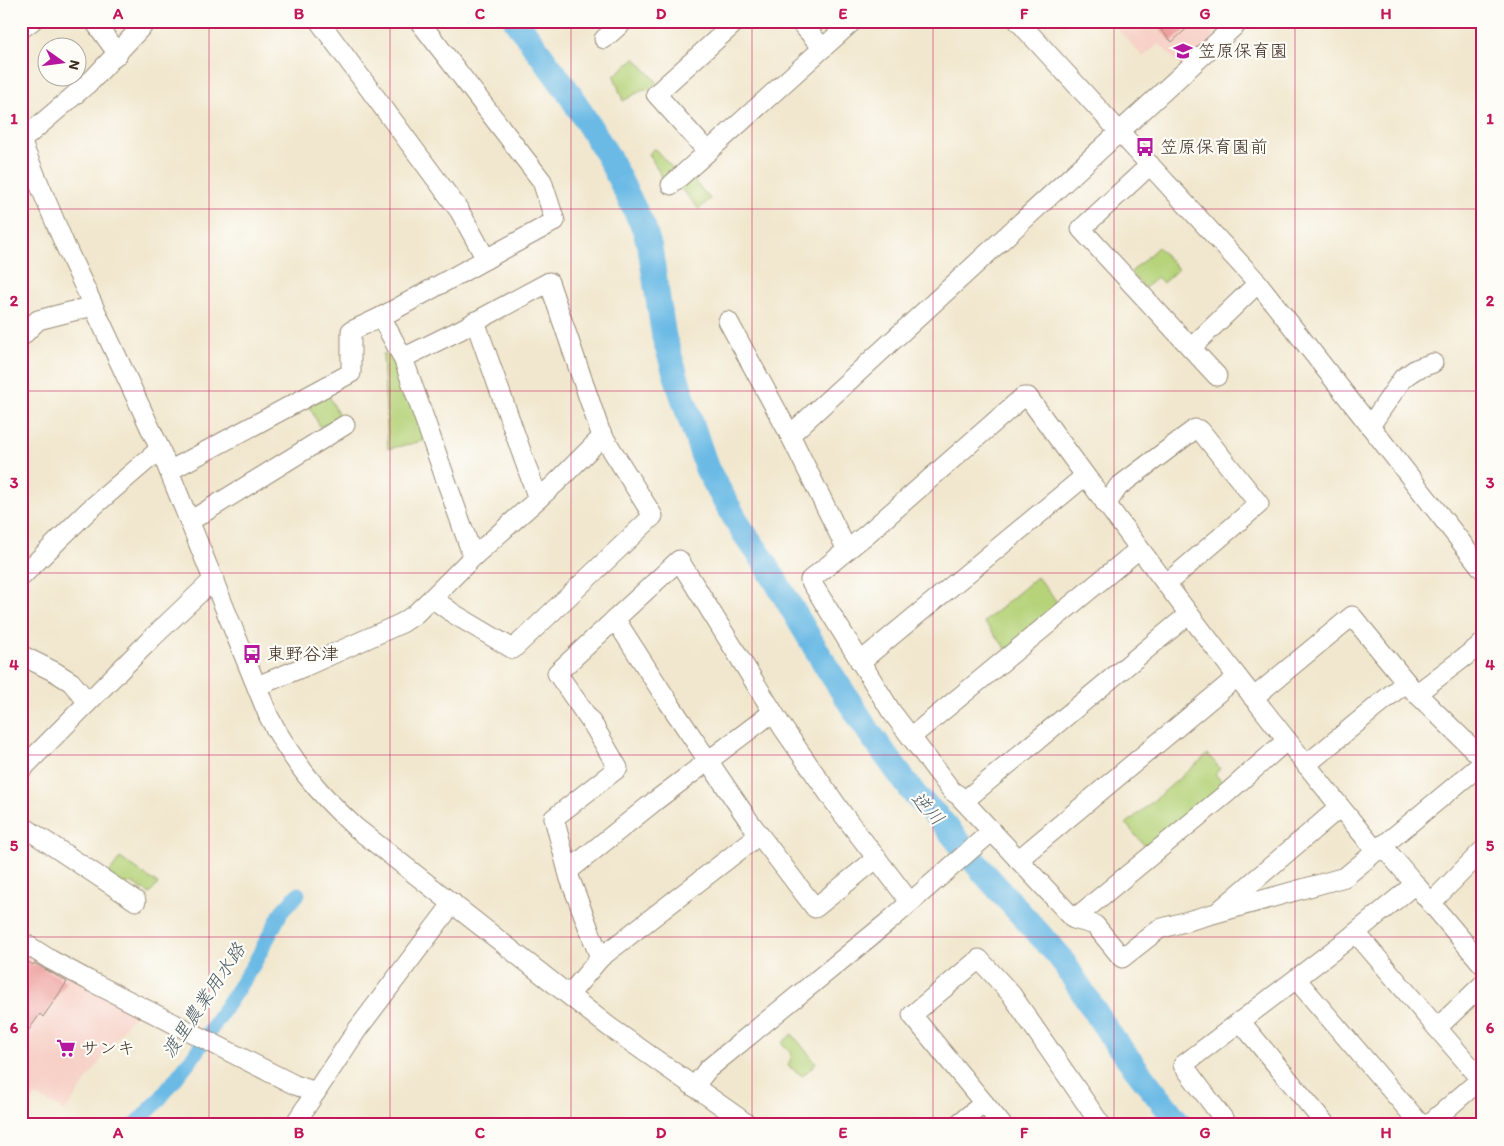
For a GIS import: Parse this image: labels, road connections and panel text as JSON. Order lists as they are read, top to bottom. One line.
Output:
{"water":["逆川","渡里農業用水路"],"places":{"school or university":["笠原保育園"],"bus stop":["笠原保育園前","東野谷津"],"supermarket":["サンキ"]},"north":"right","grid":{"columns":["A","B","C","D","E","F","G","H"],"rows":["1","2","3","4","5","6"]}}
